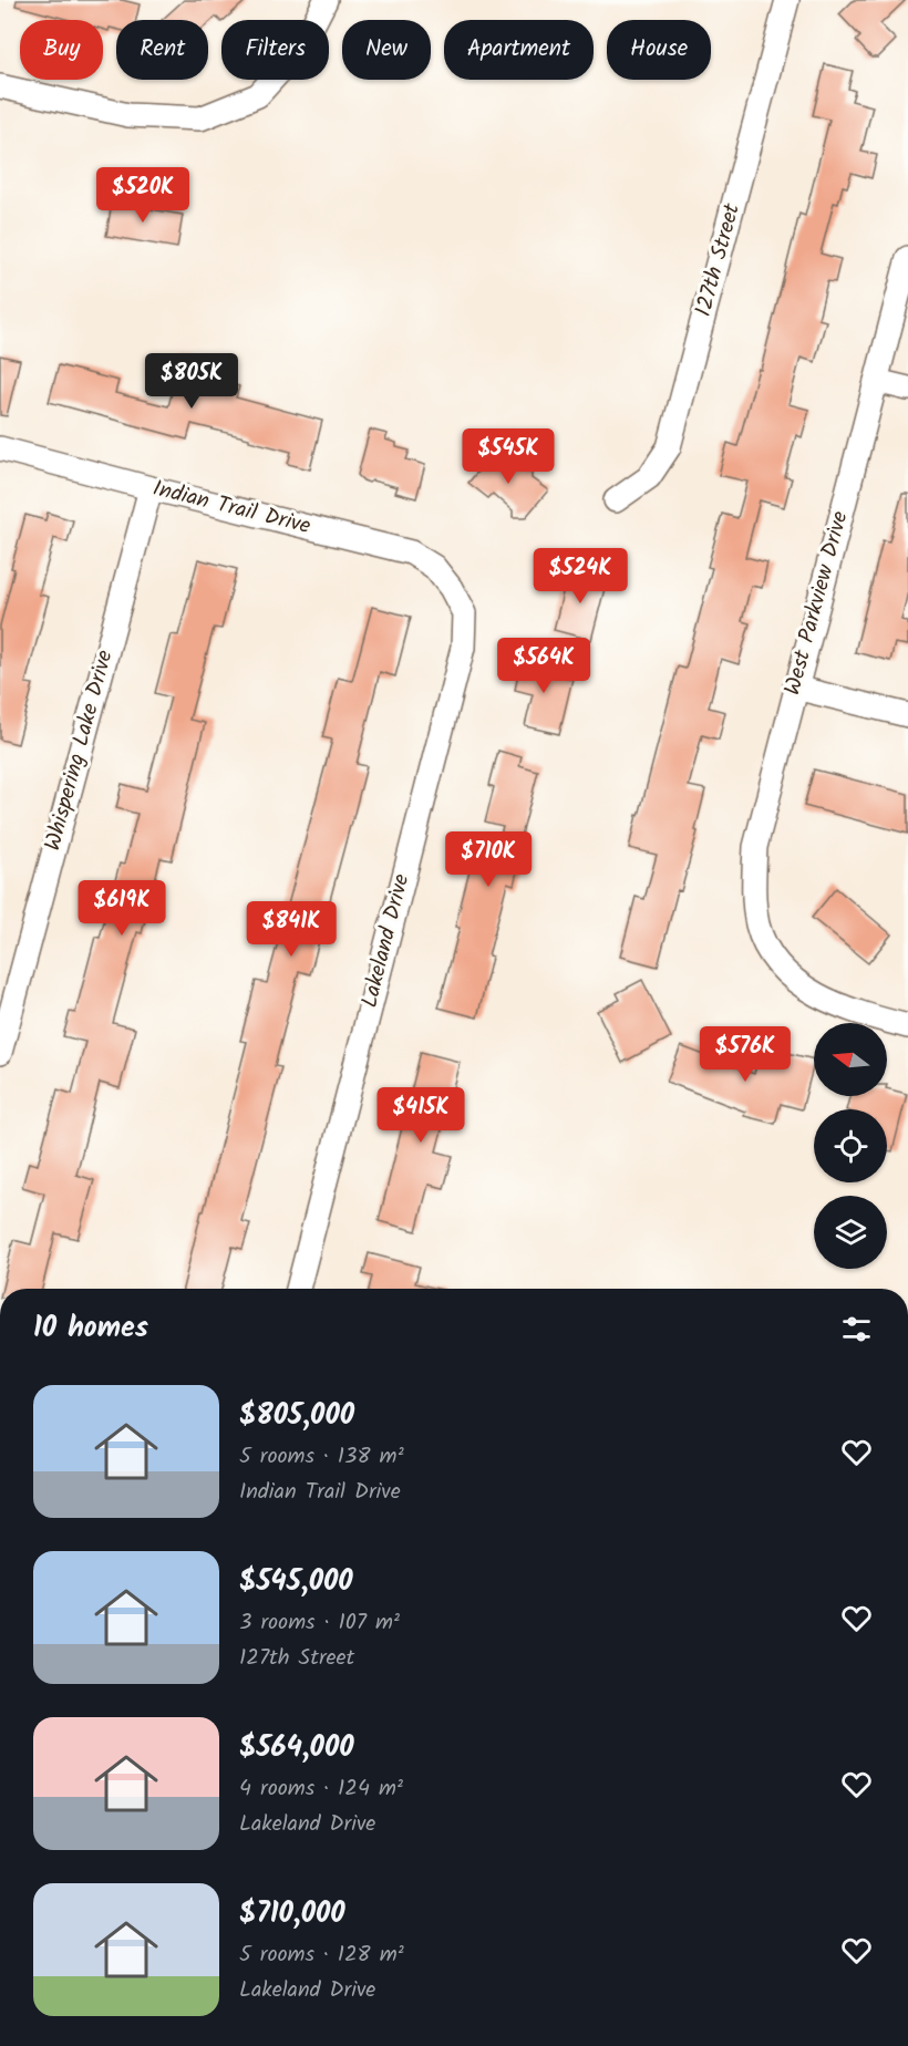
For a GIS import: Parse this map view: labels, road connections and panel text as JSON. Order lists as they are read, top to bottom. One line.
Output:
{"streets":{"street":["127th Street","Indian Trail Drive","West Parkview Drive","Whispering Lake Drive","Lakeland Drive"]},"crossings":[["Indian Trail Drive","Whispering Lake Drive"],["Indian Trail Drive","Lakeland Drive"]],"north":"left","page":{"chip":["Buy","Rent","Filters","New","Apartment","House"],"price":["$520K","$805K","$545K","$524K","$564K","$710K","$619K","$841K","$576K","$415K"],"heading":"10 homes","list":[{"name":"$805,000","note":"5 rooms · 138 m² · Indian Trail Drive"},{"name":"$545,000","note":"3 rooms · 107 m² · 127th Street"},{"name":"$564,000","note":"4 rooms · 124 m² · Lakeland Drive"},{"name":"$710,000","note":"5 rooms · 128 m² · Lakeland Drive"}]}}
